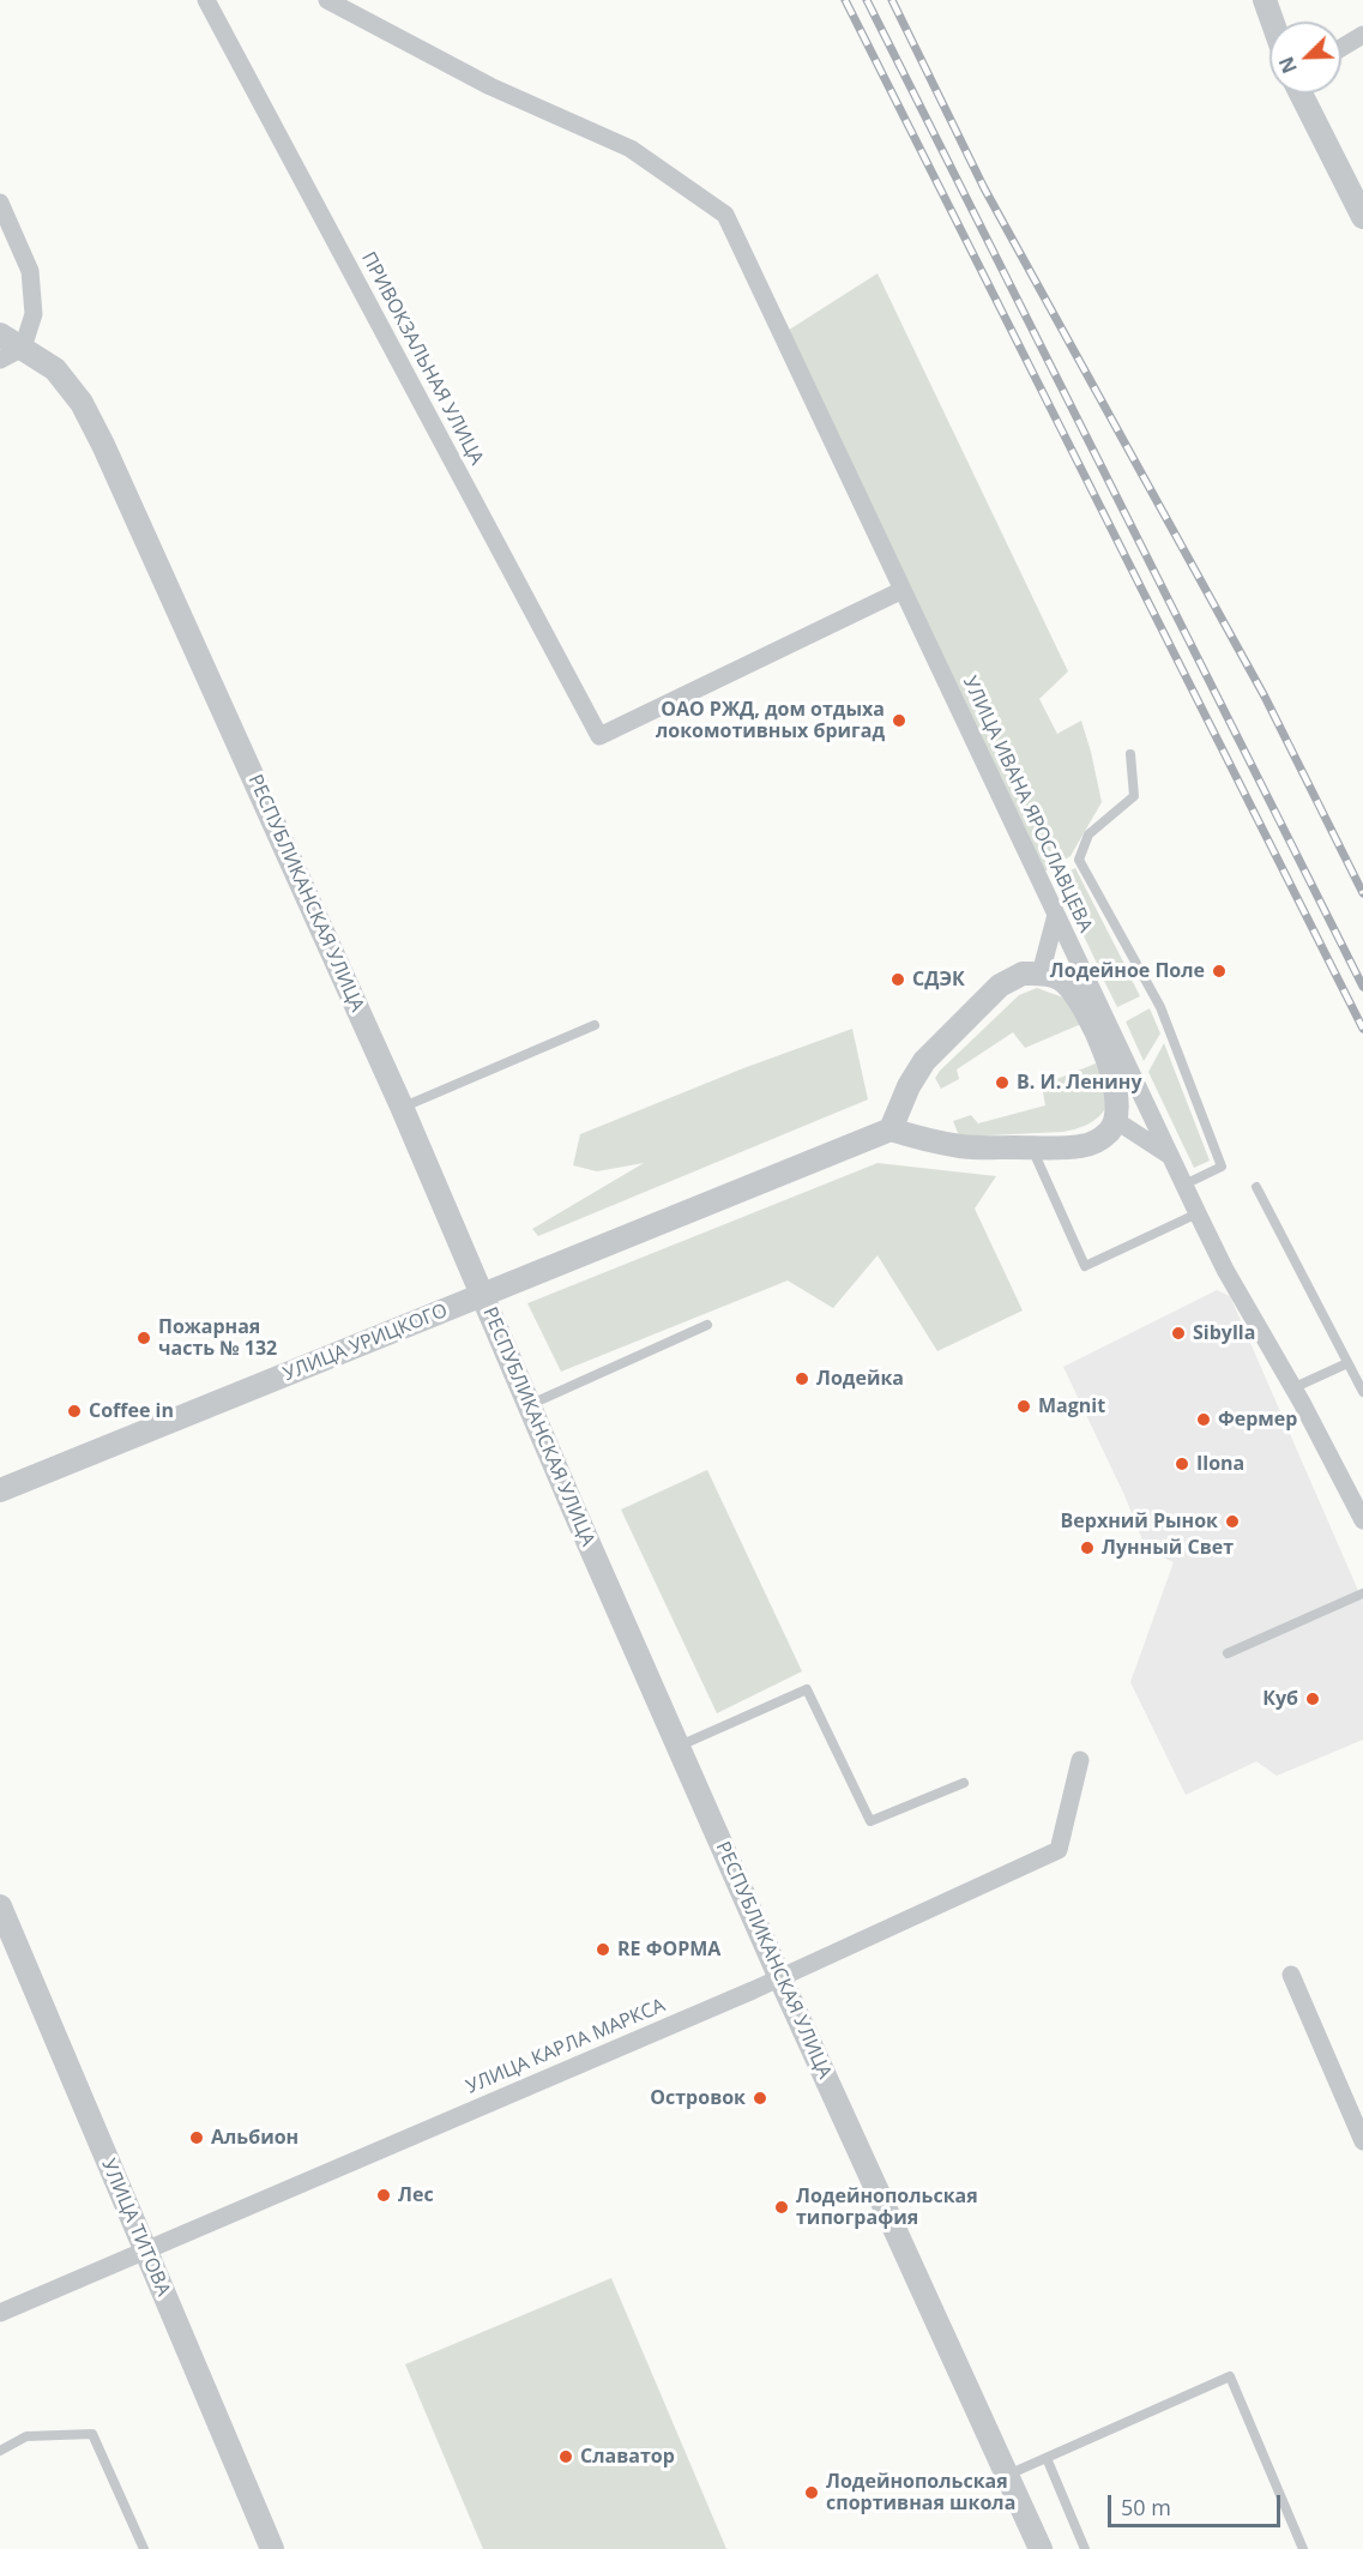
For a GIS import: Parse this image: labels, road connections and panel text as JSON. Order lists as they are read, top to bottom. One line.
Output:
{"streets":{"street":["ПРИВОКЗАЛЬНАЯ УЛИЦА","УЛИЦА ИВАНА ЯРОСЛАВЦЕВА","РЕСПУБЛИКАНСКАЯ УЛИЦА","УЛИЦА УРИЦКОГО","УЛИЦА КАРЛА МАРКСА","УЛИЦА ТИТОВА"]},"crossings":[["ПРИВОКЗАЛЬНАЯ УЛИЦА","УЛИЦА ИВАНА ЯРОСЛАВЦЕВА"],["РЕСПУБЛИКАНСКАЯ УЛИЦА","УЛИЦА УРИЦКОГО"],["РЕСПУБЛИКАНСКАЯ УЛИЦА","УЛИЦА КАРЛА МАРКСА"],["УЛИЦА КАРЛА МАРКСА","УЛИЦА ТИТОВА"]],"places":["ОАО РЖД, дом отдыха локомотивных бригад","Лодейное Поле","СДЭК","В. И. Ленину","Sibylla","Пожарная часть № 132","Лодейка","Magnit","Coffee in","Фермер","Ilona","Верхний Рынок","Лунный Свет","Куб","RE ФОРМА","Островок","Альбион","Лес","Лодейнопольская типография","Славатор","Лодейнопольская спортивная школа"],"scale_bar":"50 m","north":"bottom left"}
